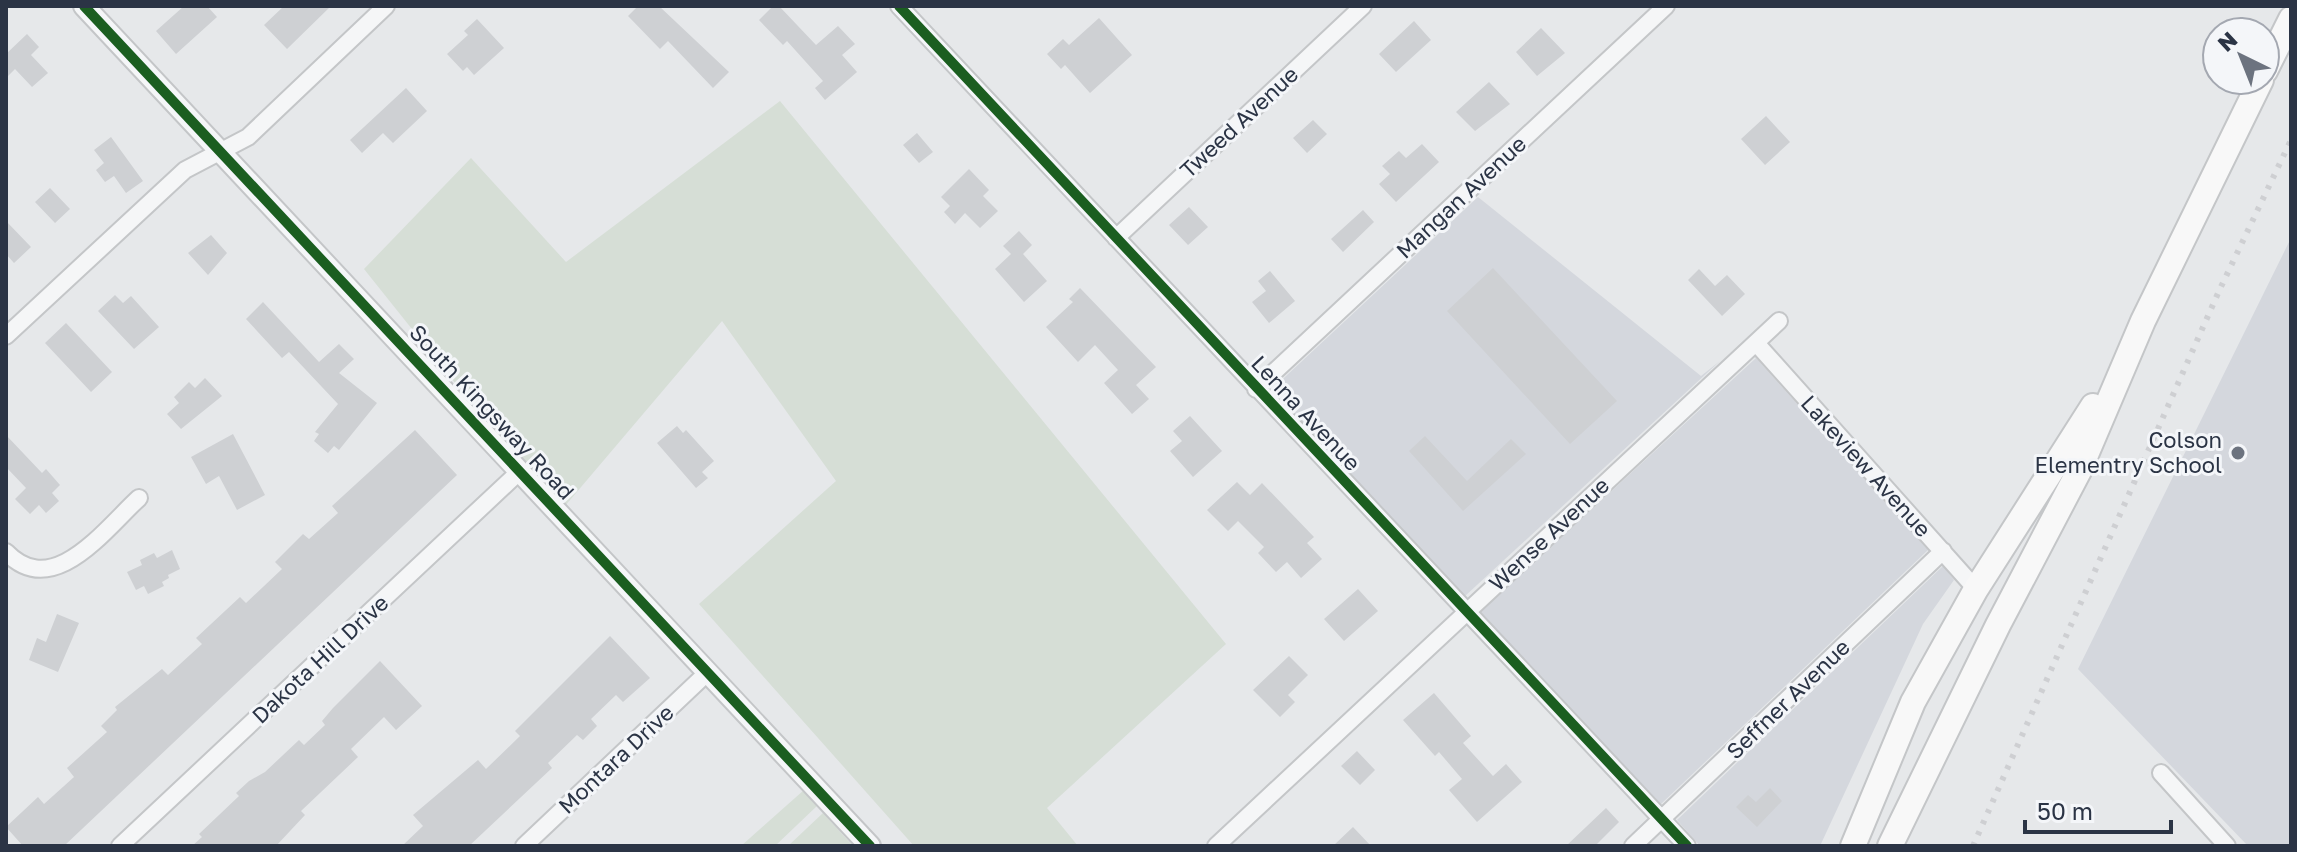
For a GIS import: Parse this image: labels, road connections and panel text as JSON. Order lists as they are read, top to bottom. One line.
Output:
{"streets":{"street":["Tweed Avenue","Mangan Avenue","South Kingsway Road","Lenna Avenue","Lakeview Avenue","Wense Avenue","Dakota Hill Drive","Seffner Avenue","Montara Drive"]},"crossings":[["Tweed Avenue","Lenna Avenue"],["Mangan Avenue","Lenna Avenue"],["South Kingsway Road","Dakota Hill Drive"],["South Kingsway Road","Montara Drive"],["Lenna Avenue","Wense Avenue"],["Lenna Avenue","Seffner Avenue"],["Lakeview Avenue","Wense Avenue"],["Lakeview Avenue","Seffner Avenue"]],"places":["Colson Elementry School"],"scale_bar":"50 m","north":"top left"}
